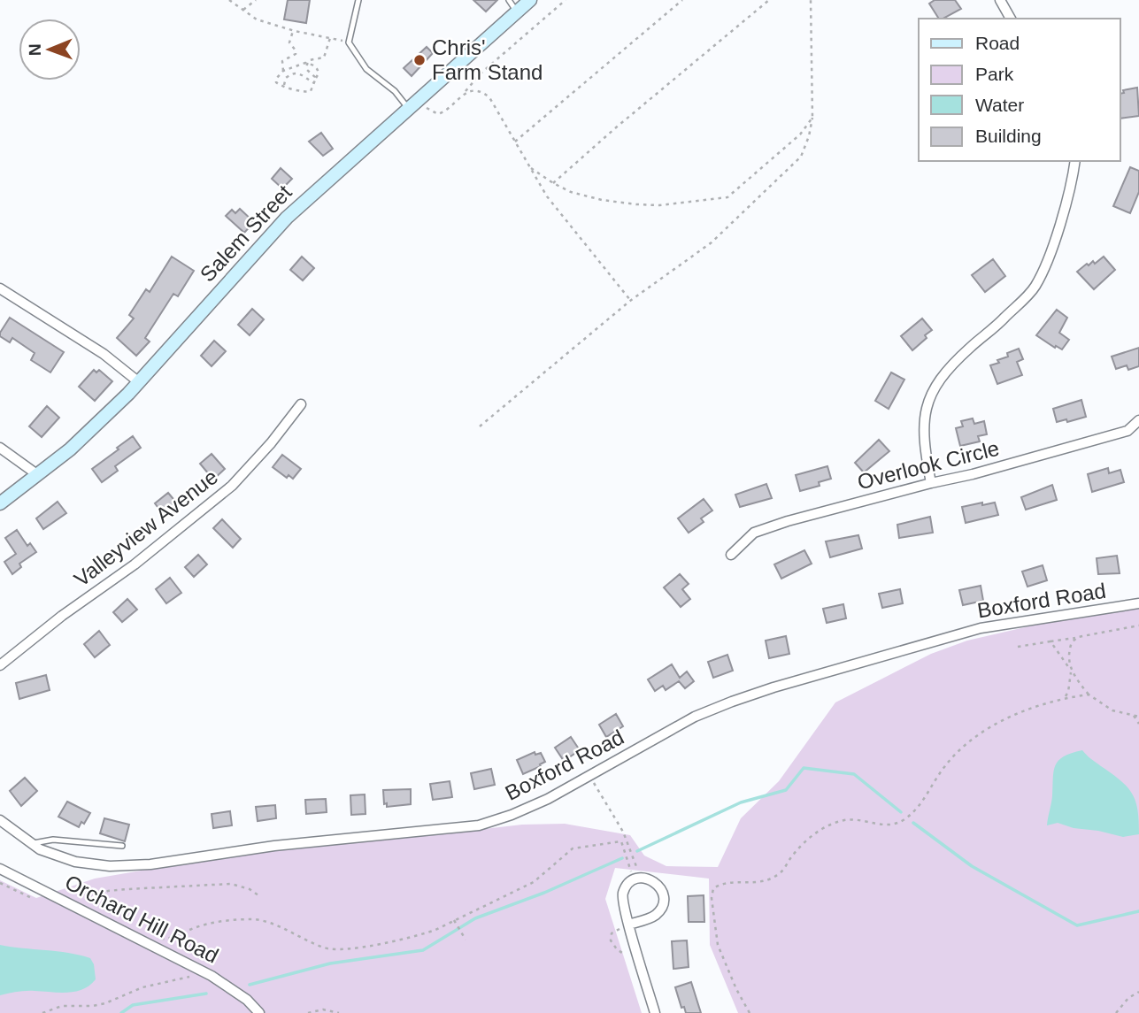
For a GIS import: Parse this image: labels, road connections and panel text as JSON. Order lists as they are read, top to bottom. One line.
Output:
{"streets":{"main road":["Salem Street"],"street":["Overlook Circle","Valleyview Avenue","Boxford Road","Orchard Hill Road"]},"places":["Chris' Farm Stand"],"legend":["Road","Park","Water","Building"],"north":"left"}
